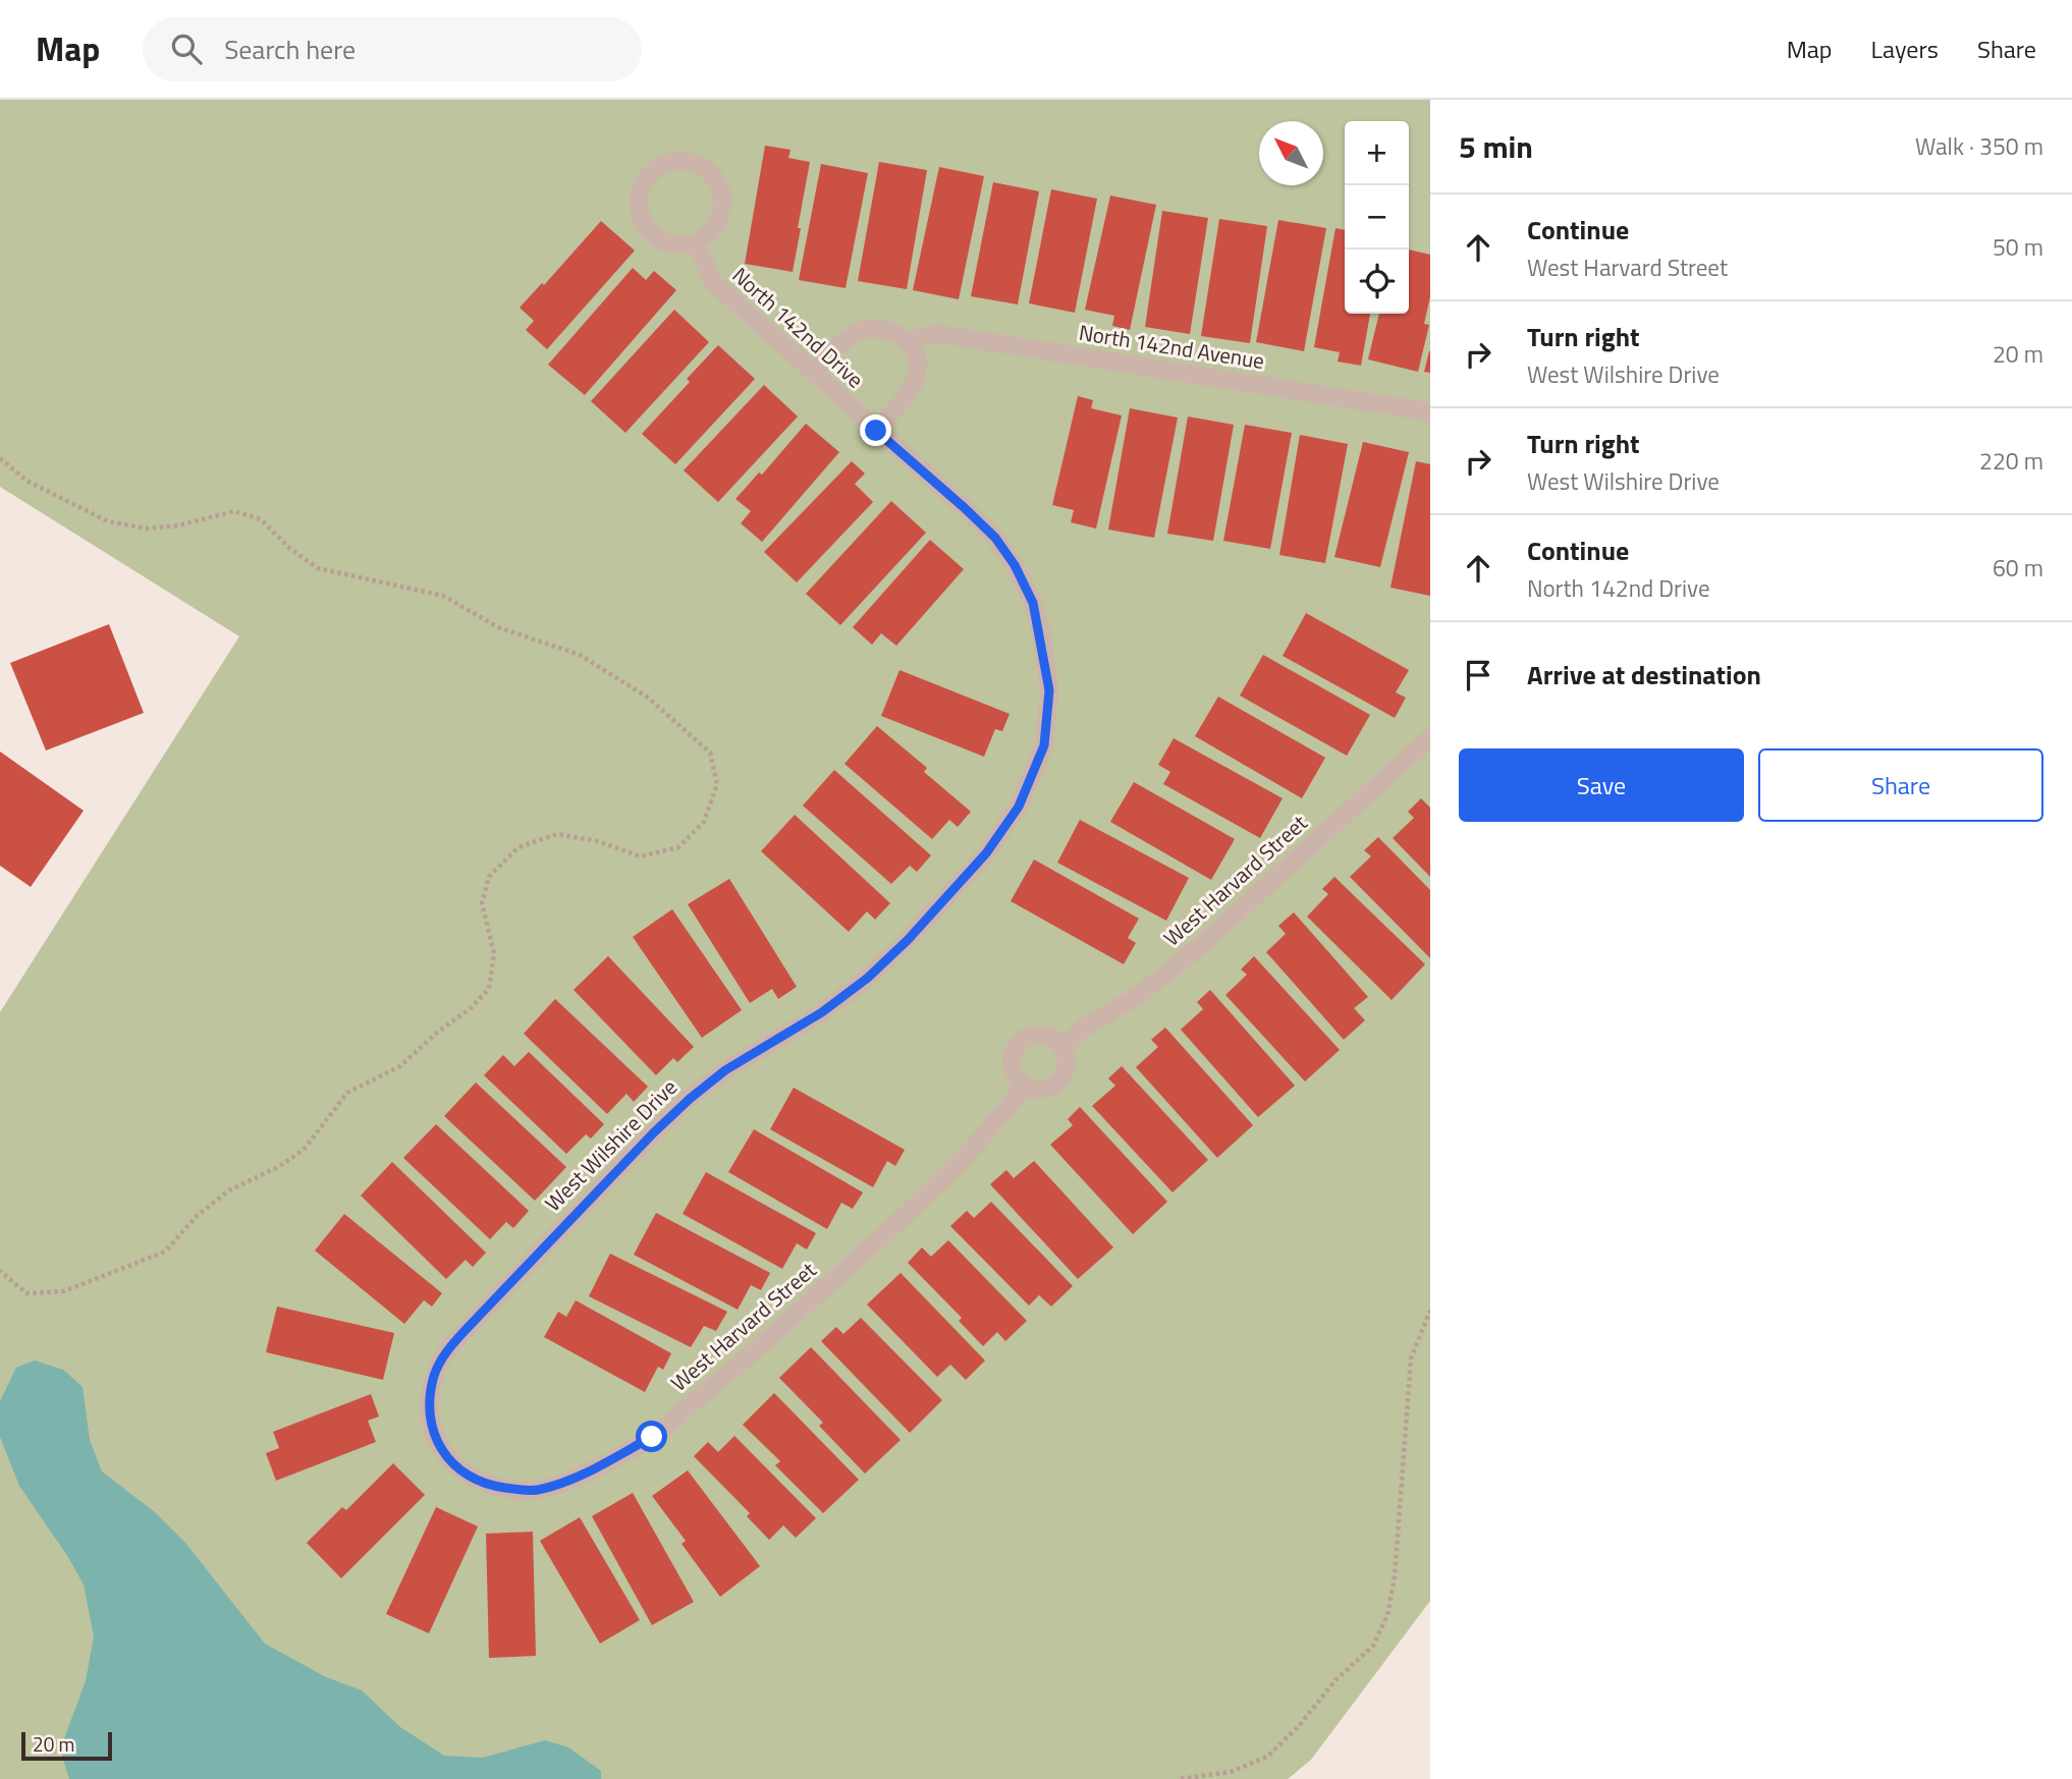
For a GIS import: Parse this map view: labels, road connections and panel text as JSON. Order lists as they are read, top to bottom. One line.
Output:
{"streets":{"street":["North 142nd Drive","North 142nd Avenue","West Harvard Street","West Wilshire Drive"]},"crossings":[["North 142nd Drive","North 142nd Avenue"],["North 142nd Drive","West Wilshire Drive"],["West Harvard Street","West Wilshire Drive"]],"scale_bar":"20 m","north":"top left","page":{"header":"Map","search":"Search here","nav":["Map","Layers","Share"],"heading":["5 min","Walk · 350 m"],"map_buttons":["+","−"],"list":[["Continue","West Harvard Street","50 m"],["Turn right","West Wilshire Drive","20 m"],["Turn right","West Wilshire Drive","220 m"],["Continue","North 142nd Drive","60 m"],"Arrive at destination"],"buttons":["Save","Share"],"scale":"20 m"}}
